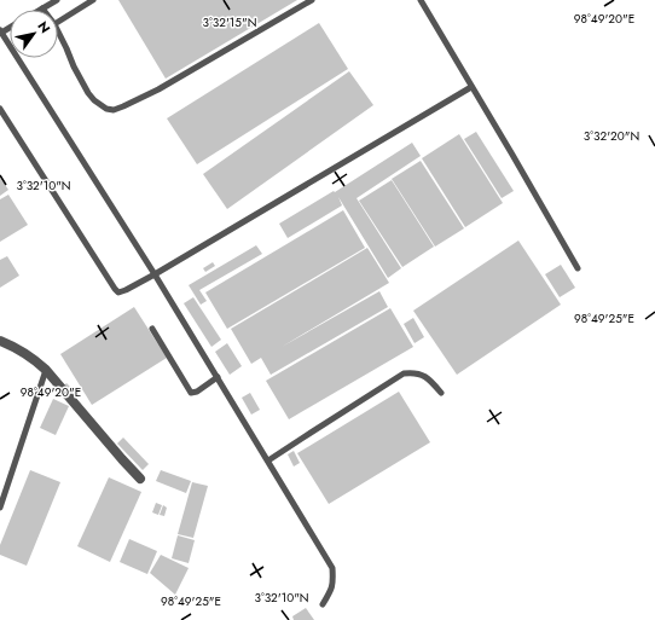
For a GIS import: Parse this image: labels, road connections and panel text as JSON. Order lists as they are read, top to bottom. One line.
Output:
{"north":"top right","coordinates":["98°49'20\"E","3°32'15\"N","3°32'20\"N","3°32'10\"N","98°49'25\"E"]}
